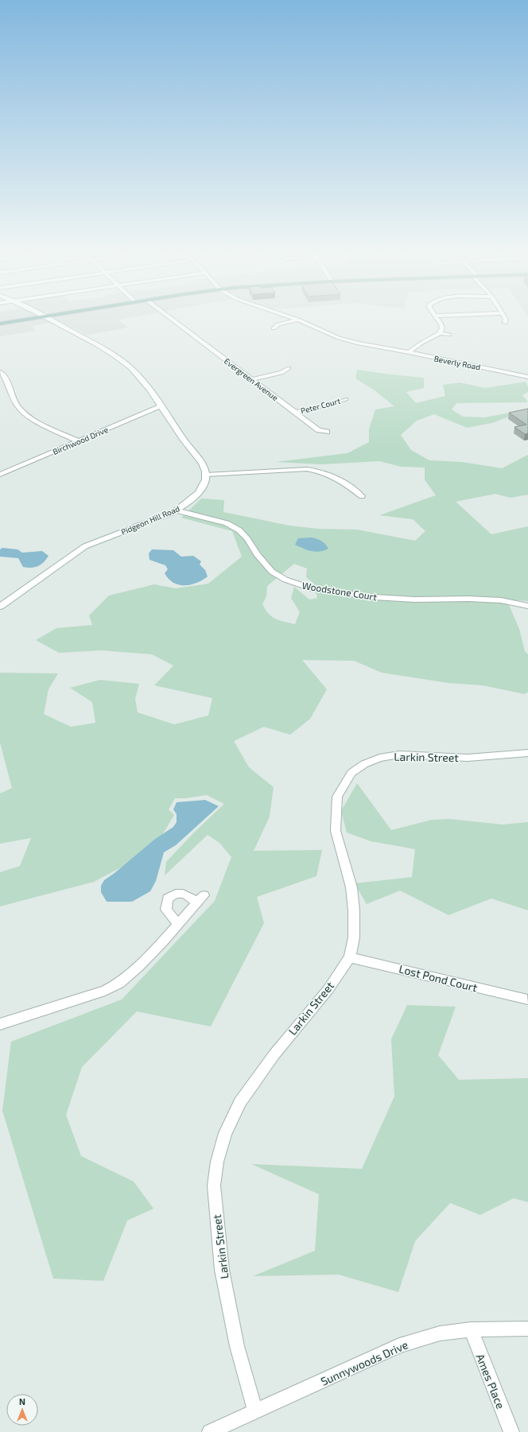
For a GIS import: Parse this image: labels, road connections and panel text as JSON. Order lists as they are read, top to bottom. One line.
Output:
{"streets":{"street":["Beverly Road","Evergreen Avenue","Peter Court","Birchwood Drive","Pidgeon Hill Road","Woodstone Court","Larkin Street","Lost Pond Court","Sunnywoods Drive","Ames Place"]},"crossings":[["Evergreen Avenue","Peter Court"],["Pidgeon Hill Road","Woodstone Court"],["Larkin Street","Lost Pond Court"],["Larkin Street","Sunnywoods Drive"],["Sunnywoods Drive","Ames Place"]],"north":"top"}
